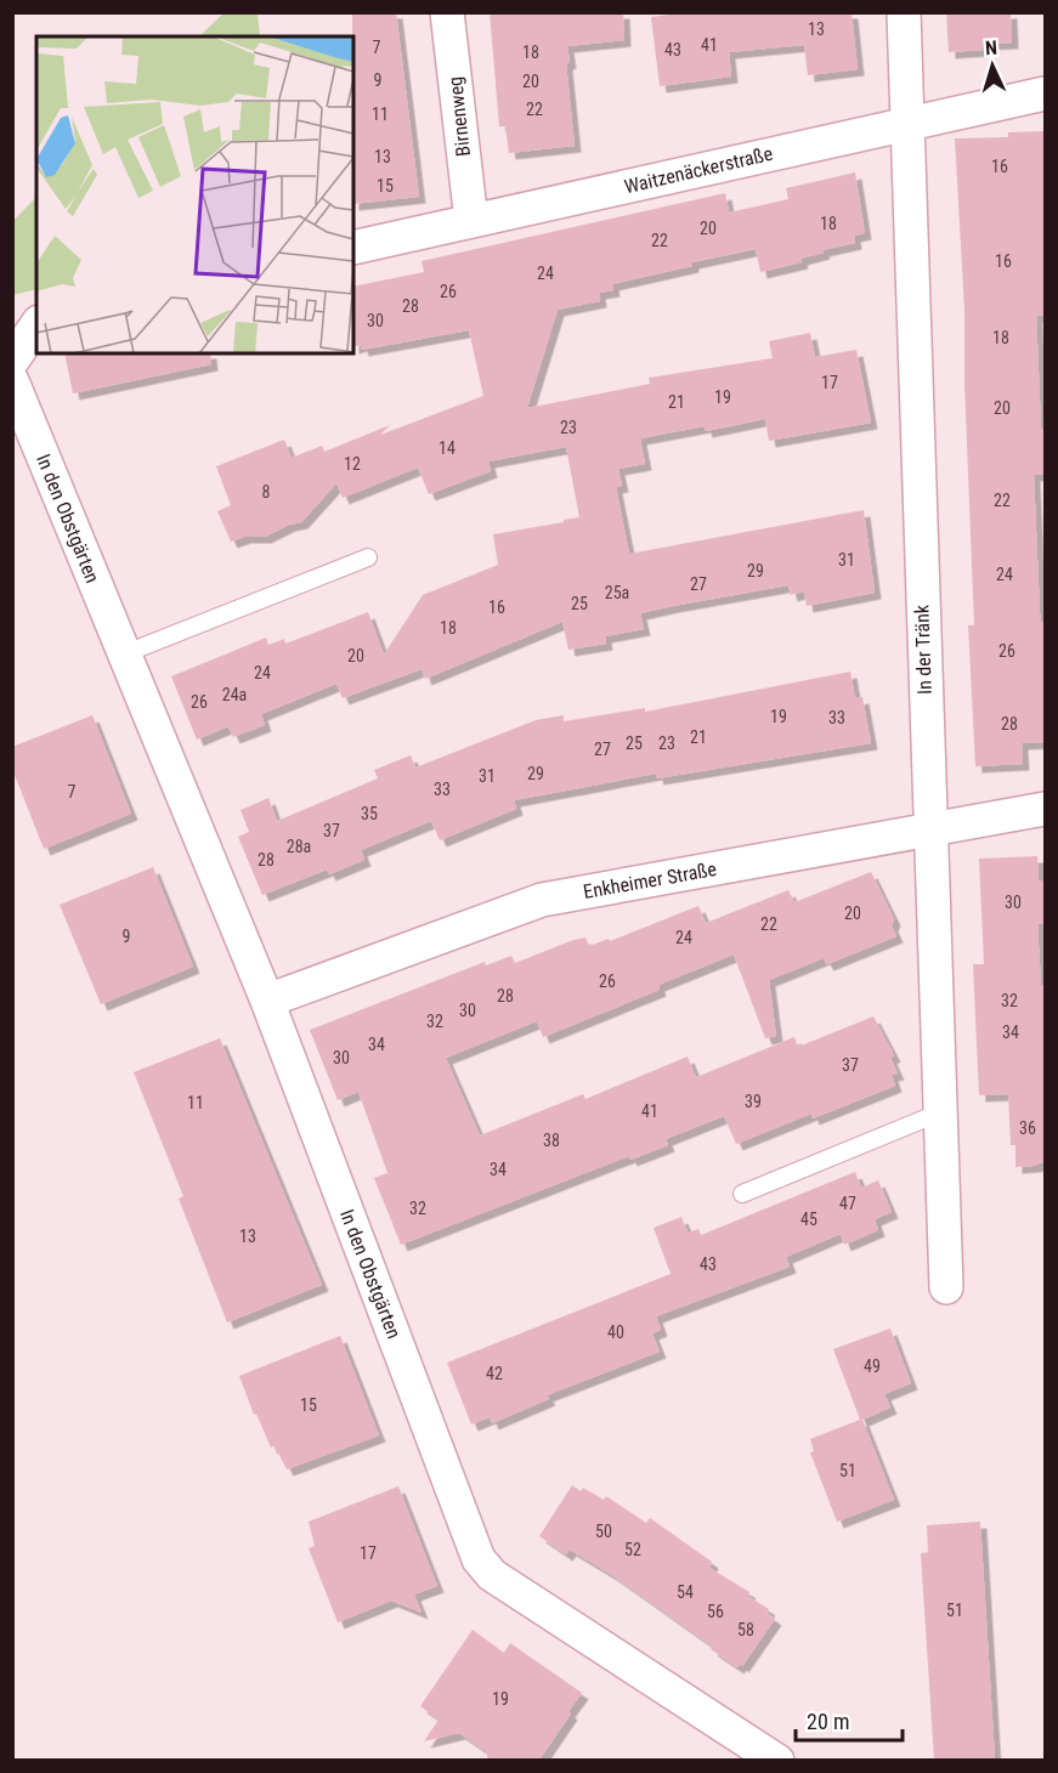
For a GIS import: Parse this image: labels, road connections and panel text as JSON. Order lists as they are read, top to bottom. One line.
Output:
{"streets":{"street":["Birnenweg","Waitzenäckerstraße","In den Obstgärten","In der Tränk","Enkheimer Straße"]},"crossings":[["Birnenweg","Waitzenäckerstraße"],["Waitzenäckerstraße","In der Tränk"],["In den Obstgärten","Enkheimer Straße"],["In der Tränk","Enkheimer Straße"]],"house_numbers":["13","41","7","43","18","9","20","22","11","13","16","15","18","20","22","16","24","26","28","30","18","17","19","21","20","23","14","12","8","22","31","29","24","27","25a","25","16","18","26","20","24","24a","26","19","33","28","21","25","23","27","29","31","33","7","35","37","28a","28","30","20","22","9","24","26","28","32","30","32","34","34","30","37","39","11","41","36","38","34","47","32","45","13","43","40","49","42","15","51","50","52","17","54","51","56","58","19"],"scale_bar":"20 m","north":"top"}
